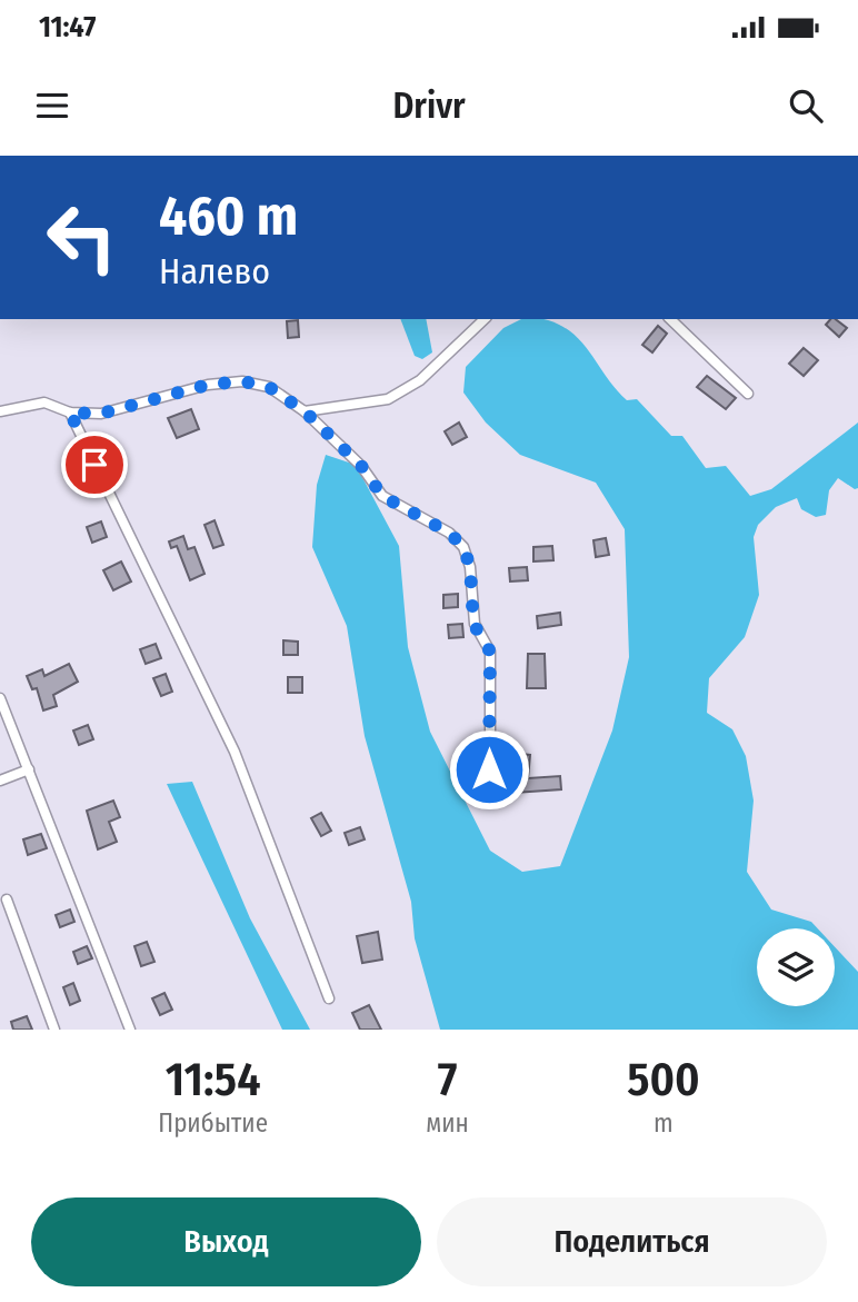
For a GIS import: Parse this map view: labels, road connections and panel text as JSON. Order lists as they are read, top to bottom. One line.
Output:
{"page":{"status":"11:47","header":"Drivr","turn":["460 m","Налево"],"eta":["11:54","Прибытие","7","мин","500","m"],"buttons":["Выход","Поделиться"]}}
